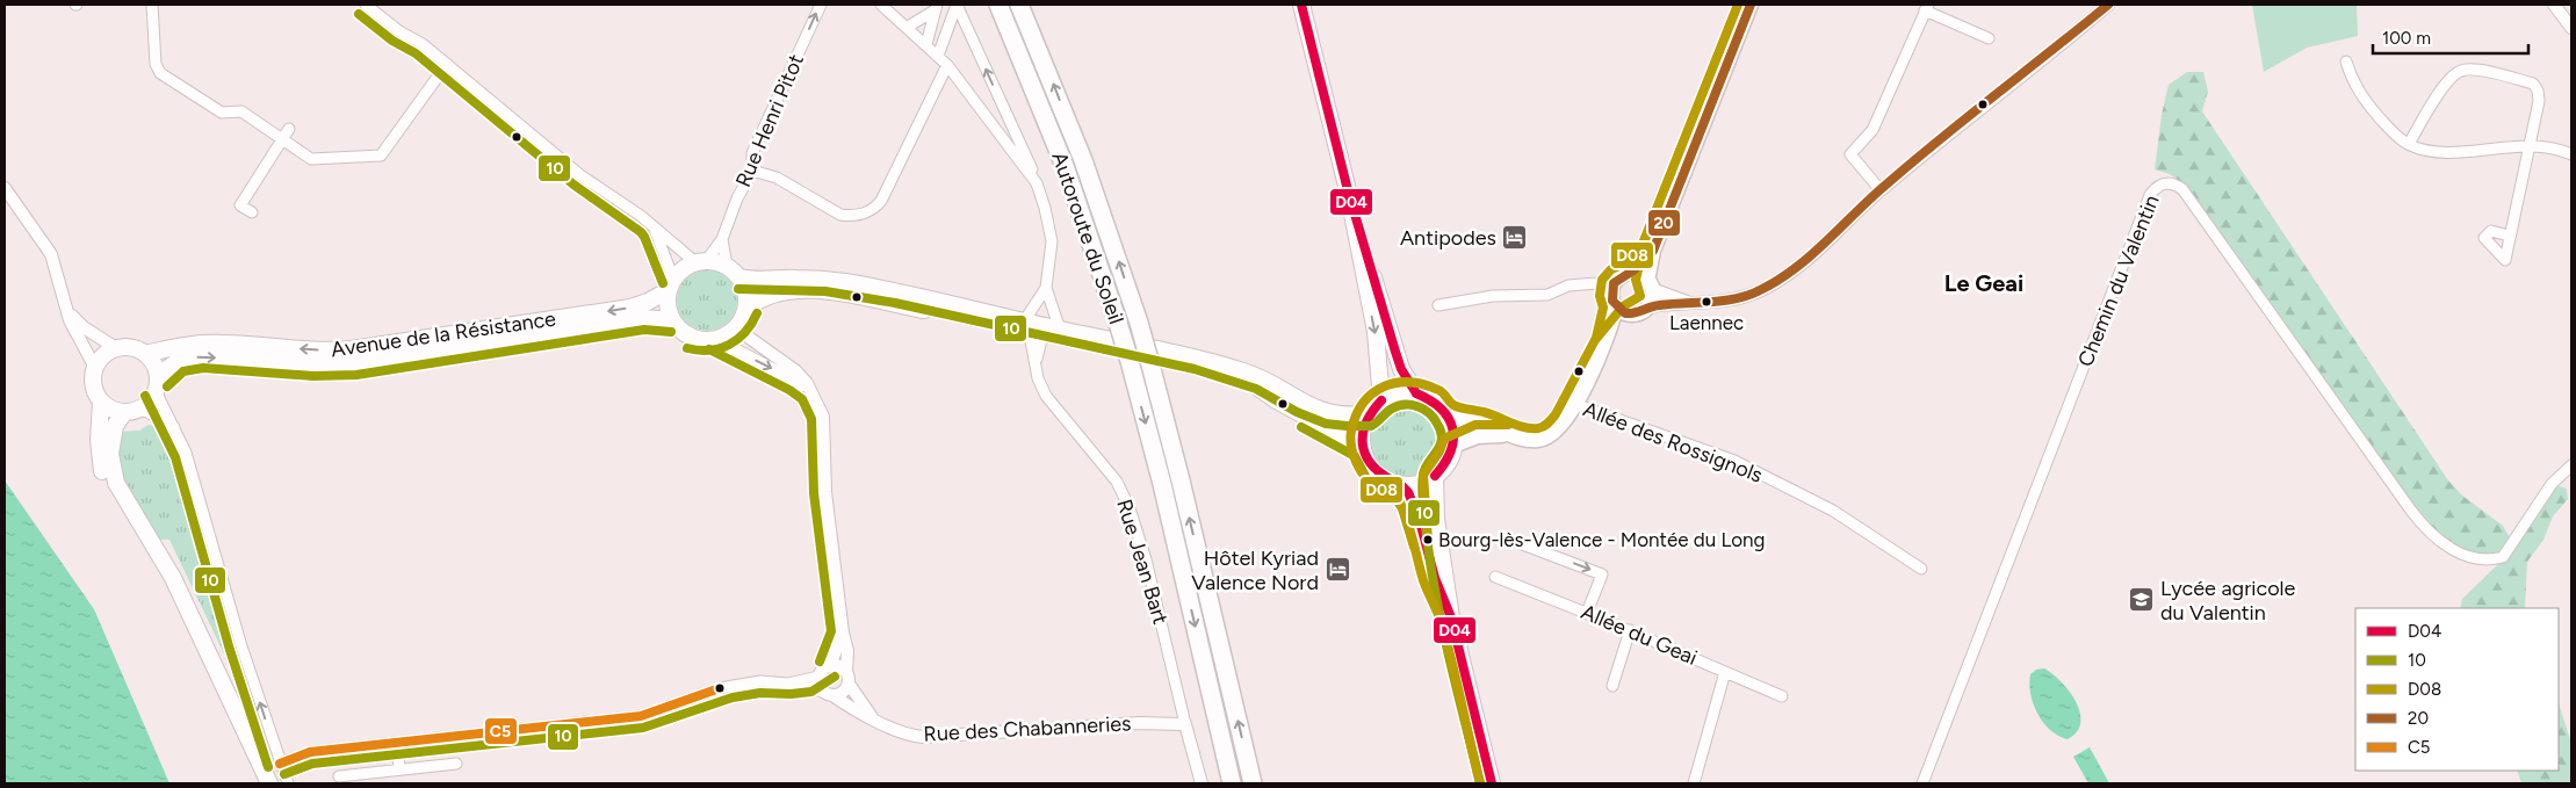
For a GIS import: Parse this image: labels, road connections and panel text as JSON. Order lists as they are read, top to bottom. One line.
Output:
{"streets":{"highway":["Autoroute du Soleil"],"main road":["Avenue de la Résistance"],"street":["Rue Henri Pitot","Chemin du Valentin","Allée des Rossignols","Rue Jean Bart","Allée du Geai","Rue des Chabanneries"]},"crossings":[["Rue Henri Pitot","Avenue de la Résistance"],["Rue Jean Bart","Rue des Chabanneries"]],"one_way":["Rue Henri Pitot"],"districts":["Le Geai"],"places":{"hotel":["Antipodes","Hôtel Kyriad Valence Nord"],"other":["Laennec","Bourg-lès-Valence - Montée du Long"],"school or university":["Lycée agricole du Valentin"]},"lines":["transit line D04","transit line D08","transit line 20","transit line 10","transit line C5"],"legend":["D04","10","D08","20","C5"],"scale_bar":"100 m"}
